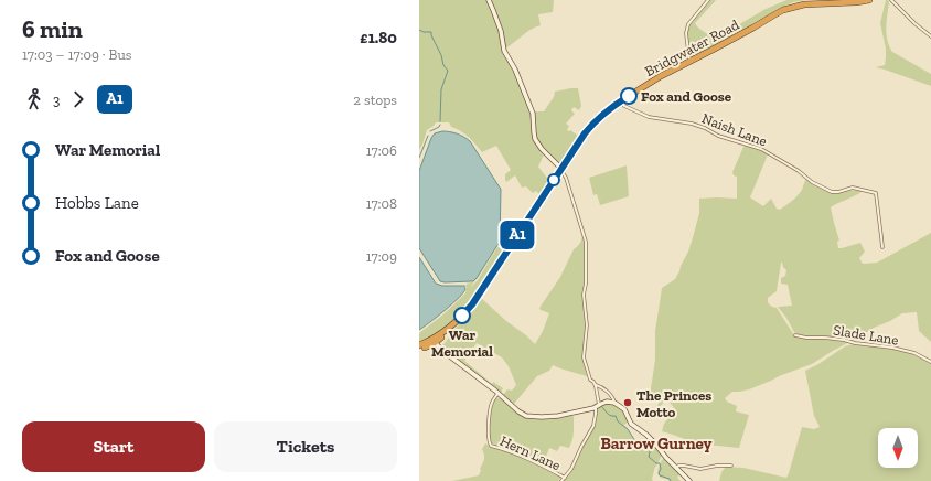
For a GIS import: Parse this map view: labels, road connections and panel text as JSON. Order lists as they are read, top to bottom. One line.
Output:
{"streets":{"highway":["Bridgwater Road"],"street":["Naish Lane","Slade Lane","Hern Lane"]},"crossings":[["Bridgwater Road","Naish Lane"]],"districts":["Barrow Gurney"],"places":["Fox and Goose","War Memorial","The Princes Motto"],"lines":["bus line A1"],"north":"bottom","page":{"heading":["6 min","17:03 – 17:09 · Bus","£1.80"],"on_map":"A1","legs":["3","A1","2 stops"],"list":[{"name":"War Memorial","value":"17:06"},{"name":"Hobbs Lane","value":"17:08"},{"name":"Fox and Goose","value":"17:09"}],"buttons":["Start","Tickets"]}}
